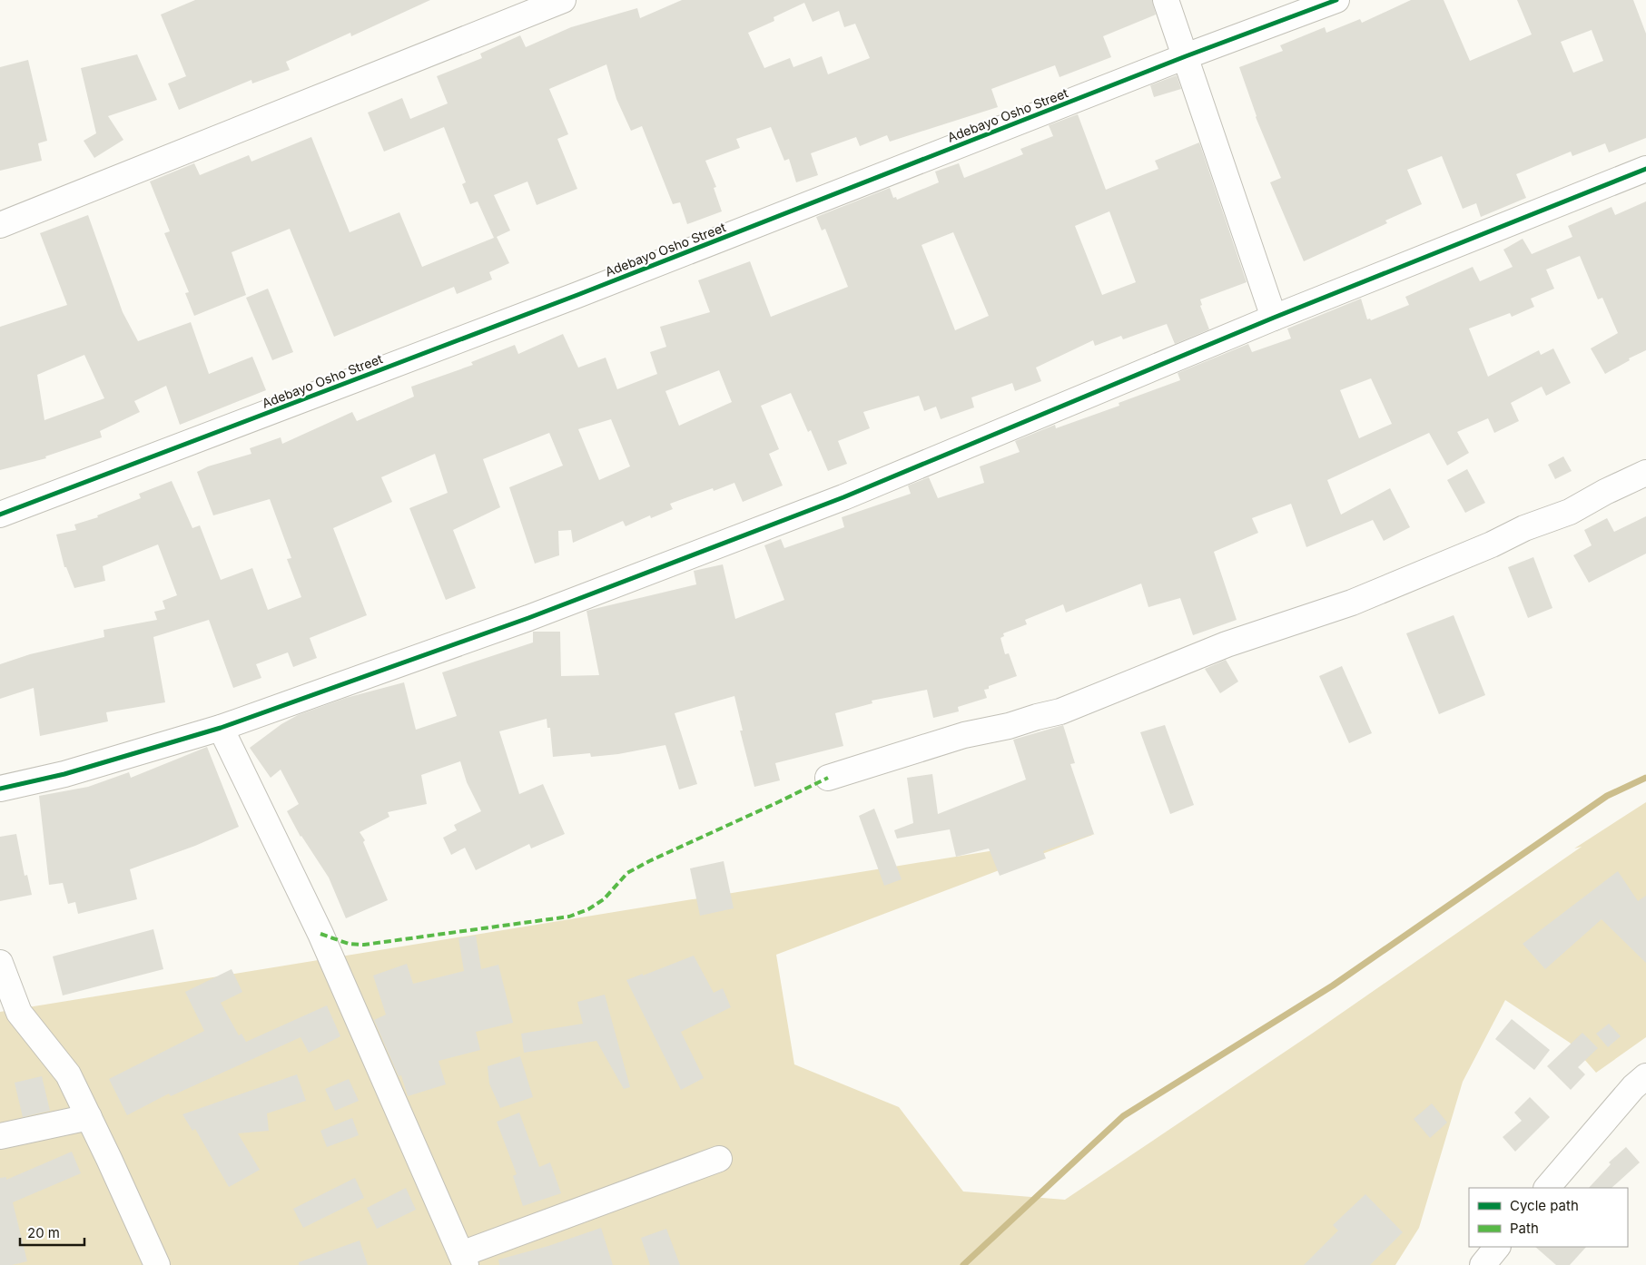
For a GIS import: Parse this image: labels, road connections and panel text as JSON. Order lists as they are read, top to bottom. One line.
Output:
{"streets":{"street":["Adebayo Osho Street"]},"legend":["Cycle path","Path"],"scale_bar":"20 m"}
